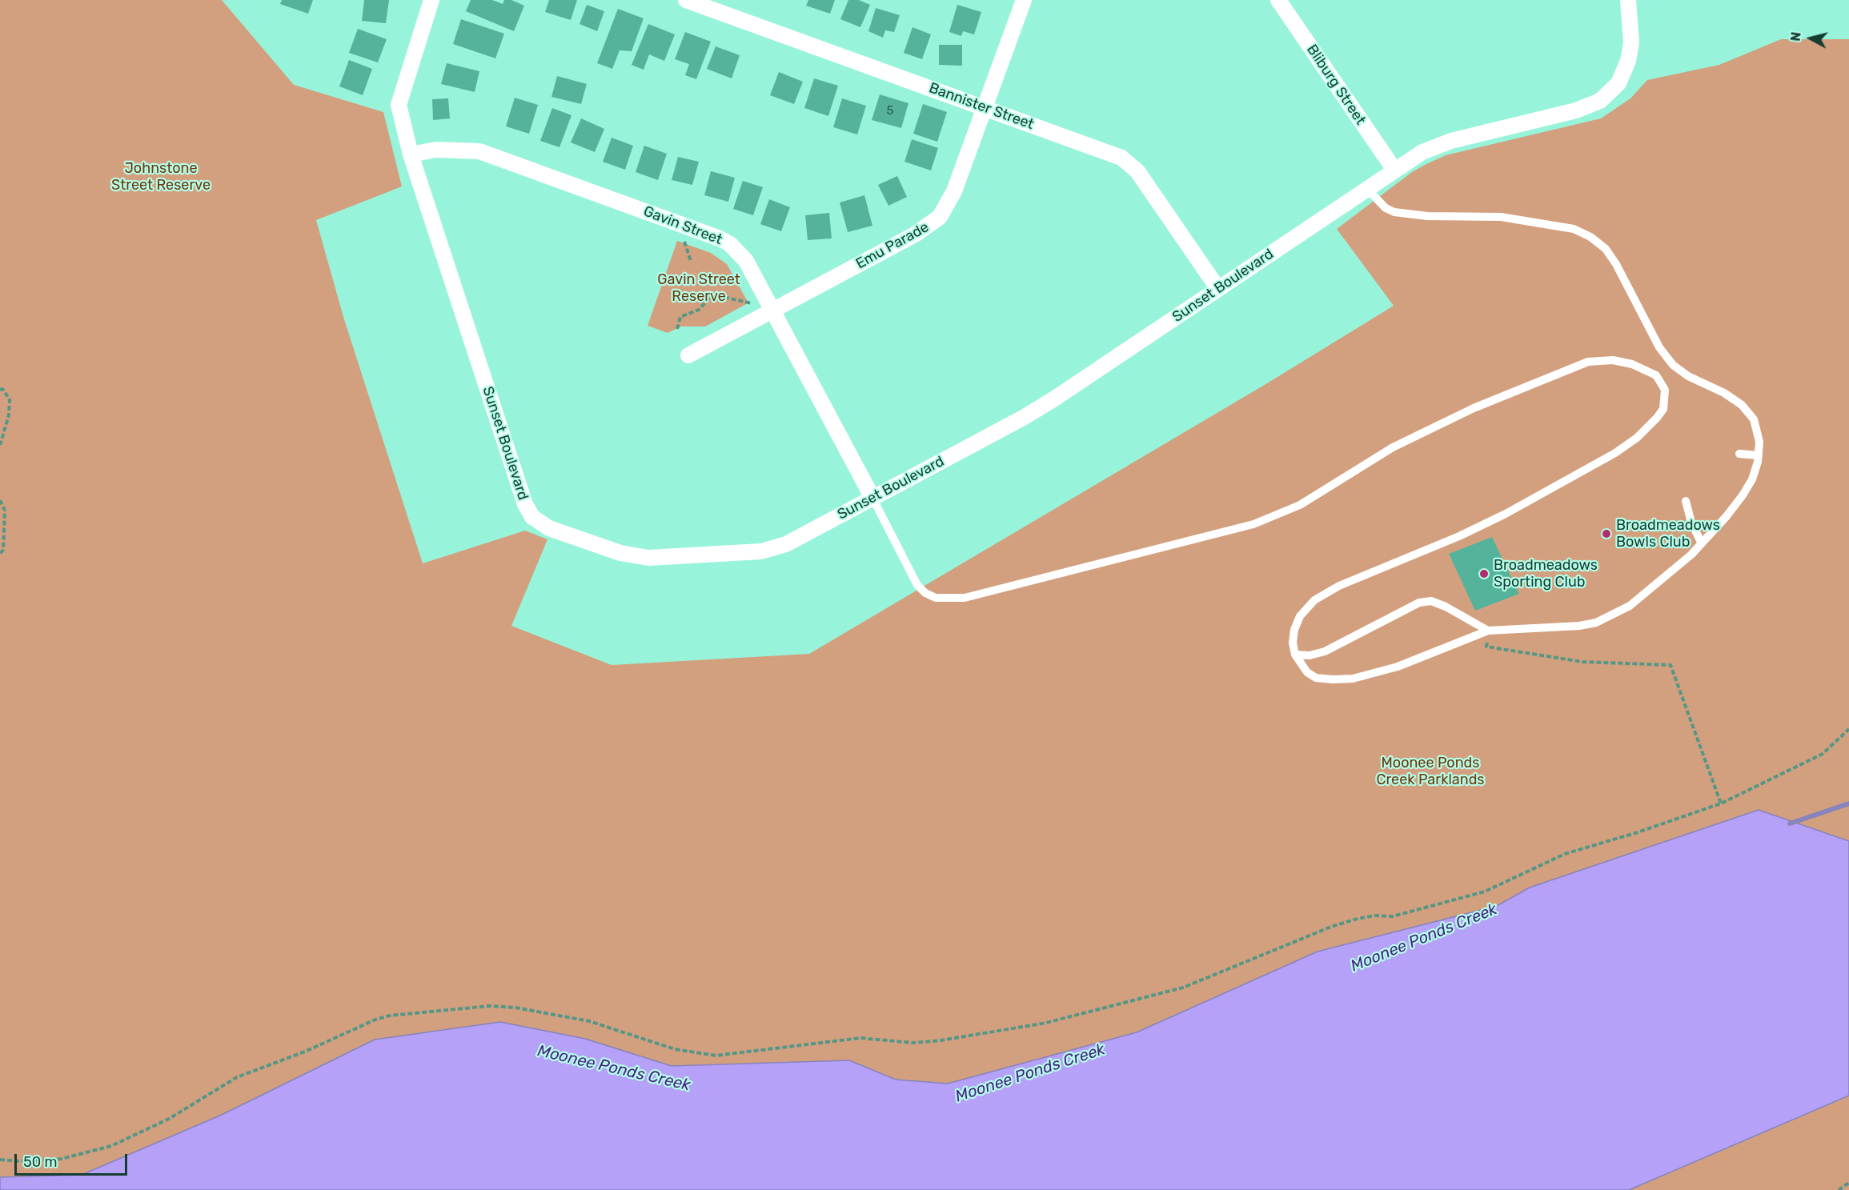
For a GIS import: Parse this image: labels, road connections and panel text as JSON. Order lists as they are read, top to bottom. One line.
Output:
{"streets":{"street":["Bliburg Street","Bannister Street","Gavin Street","Emu Parade","Sunset Boulevard"]},"crossings":[["Bliburg Street","Sunset Boulevard"],["Bannister Street","Emu Parade"],["Bannister Street","Sunset Boulevard"],["Gavin Street","Emu Parade"],["Gavin Street","Sunset Boulevard"]],"water":["Moonee Ponds Creek"],"parks":["Johnstone Street Reserve","Gavin Street Reserve","Moonee Ponds Creek Parklands"],"places":["Broadmeadows Bowls Club","Broadmeadows Sporting Club"],"house_numbers":["5"],"scale_bar":"50 m","north":"left"}
